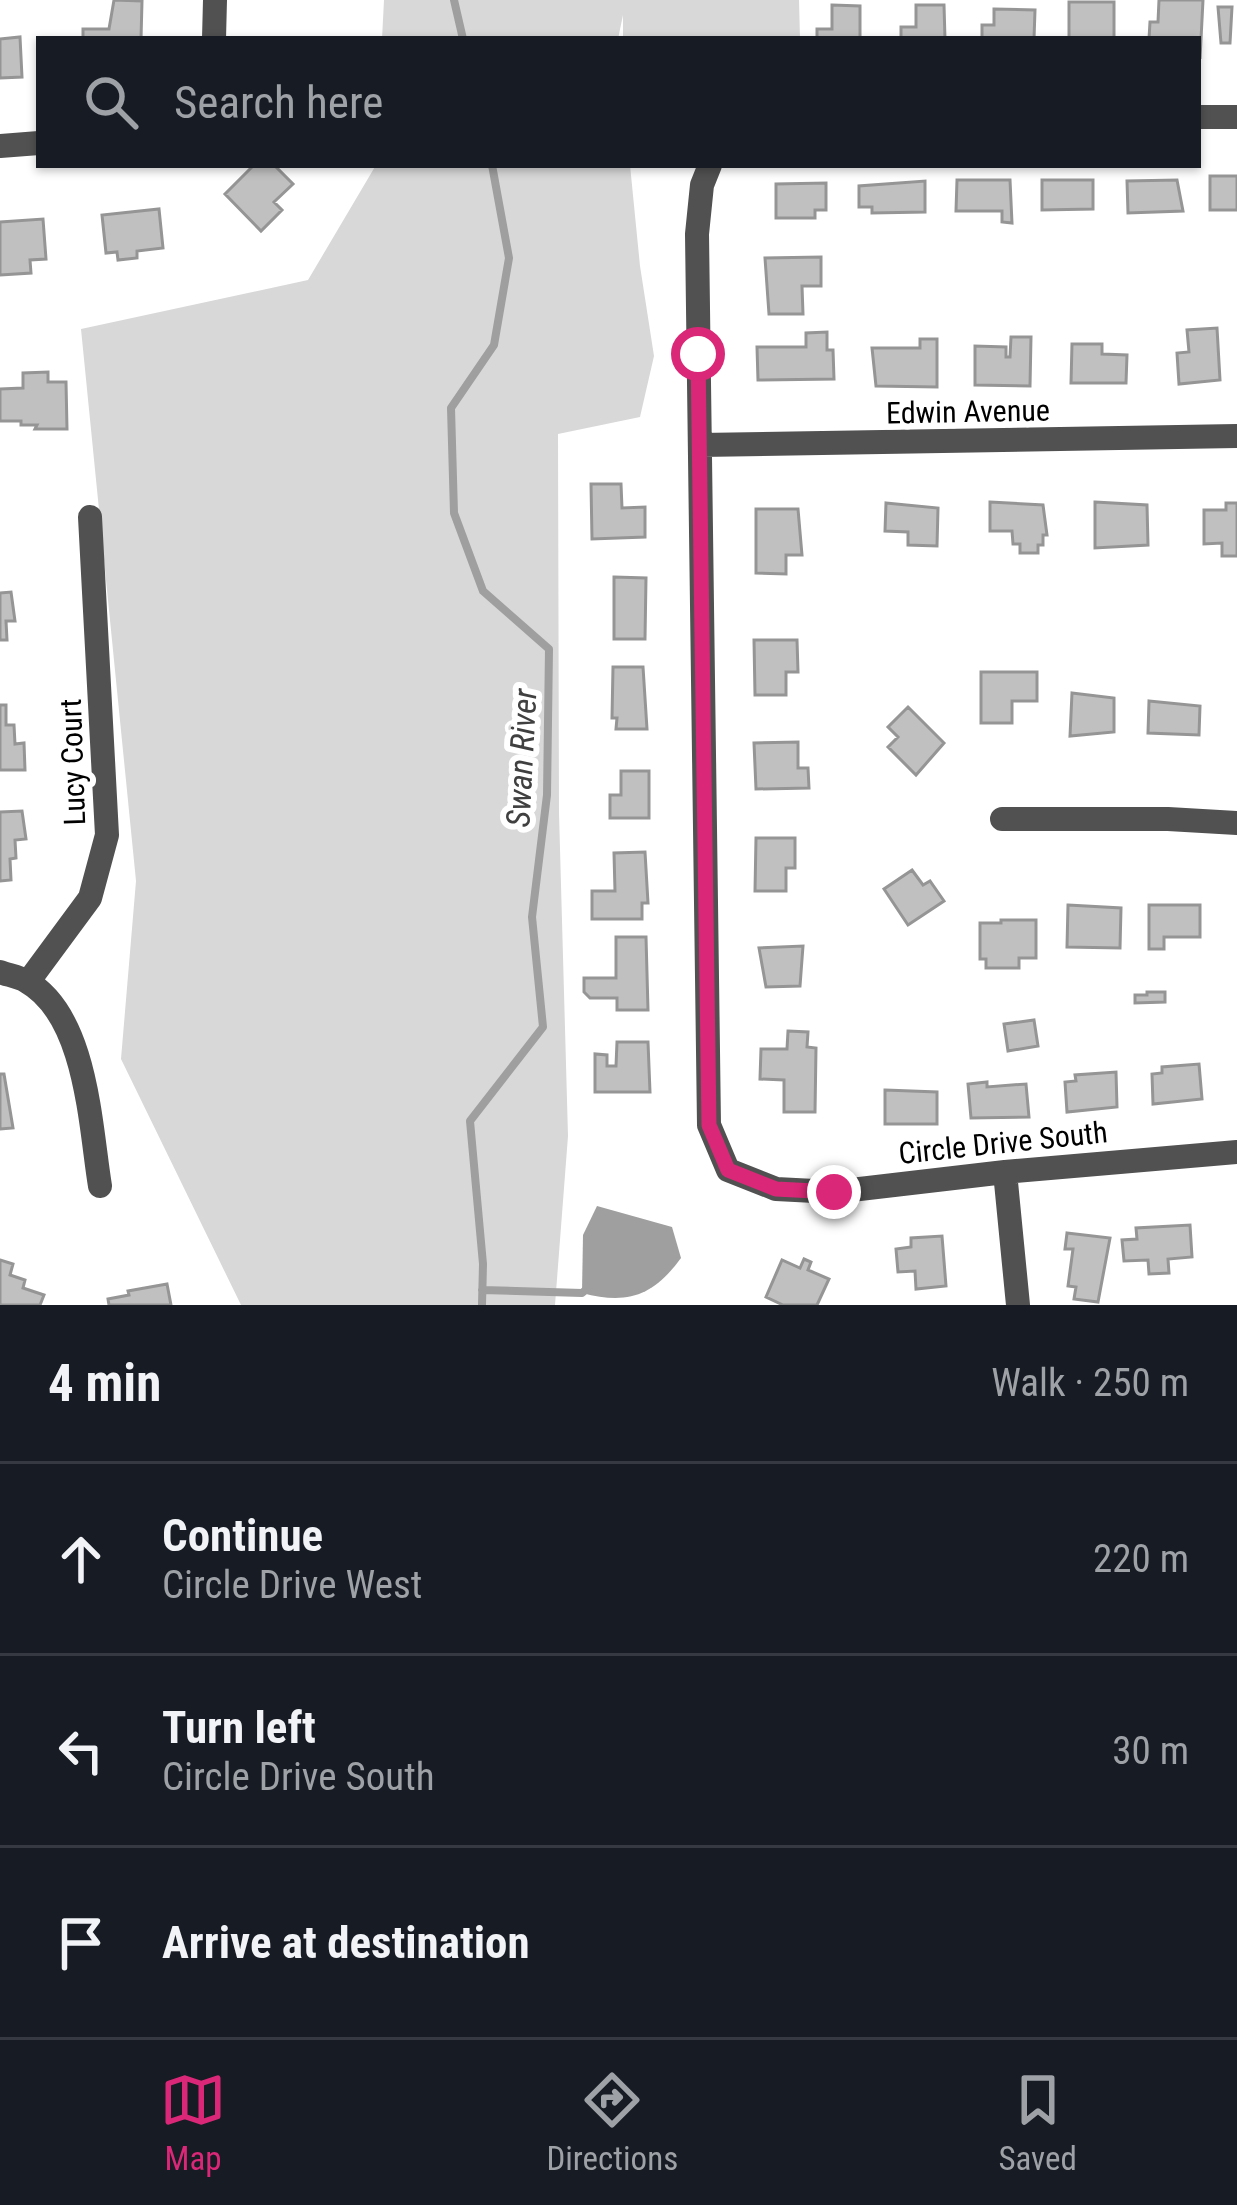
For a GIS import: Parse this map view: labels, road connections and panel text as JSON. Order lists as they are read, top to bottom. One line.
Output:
{"streets":{"street":["Edwin Avenue","Lucy Court","Circle Drive South"]},"crossings":[["Edwin Avenue","Circle Drive South"]],"water":["Swan River"],"page":{"search":"Search here","heading":["4 min","Walk · 250 m"],"list":[["Continue","Circle Drive West","220 m"],["Turn left","Circle Drive South","30 m"],"Arrive at destination"],"nav":["Map","Directions","Saved"]}}
